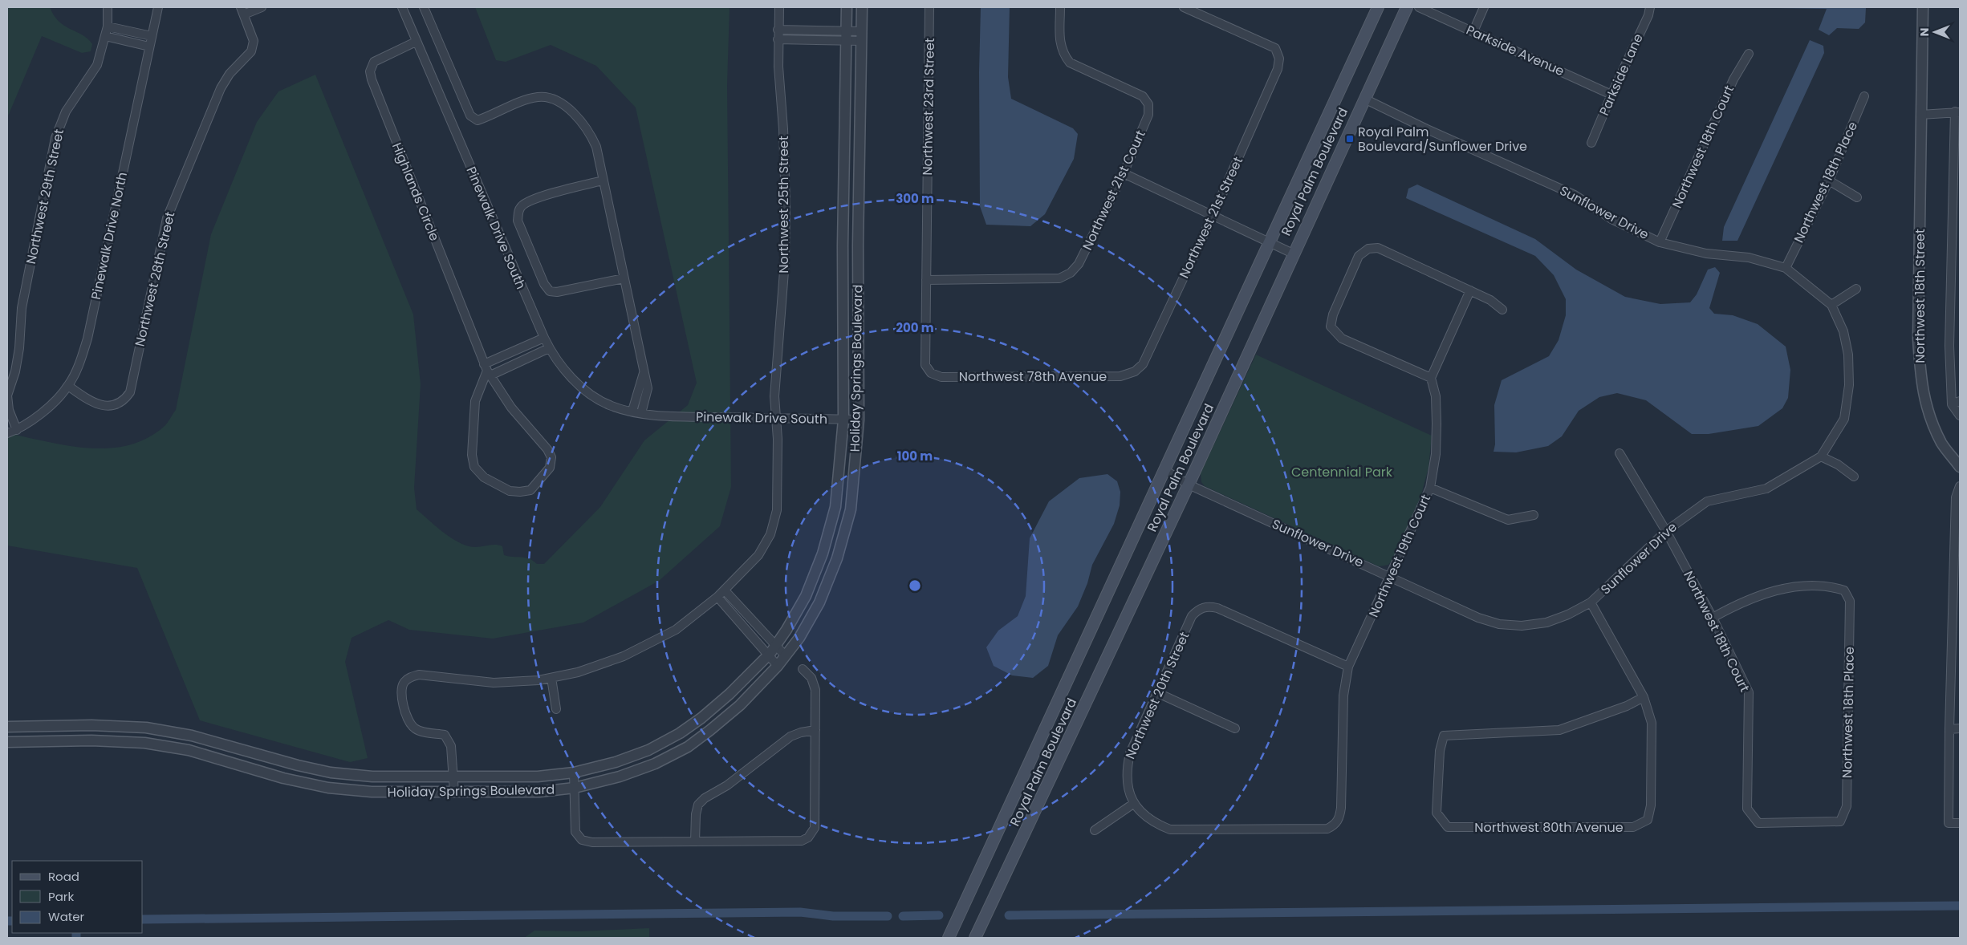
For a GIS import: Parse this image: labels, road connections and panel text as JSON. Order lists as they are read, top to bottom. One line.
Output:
{"streets":{"main road":["Royal Palm Boulevard"],"street":["Parkside Avenue","Parkside Lane","Northwest 23rd Street","Northwest 18th Court","Northwest 18th Place","Northwest 21st Court","Highlands Circle","Northwest 29th Street","Northwest 25th Street","Sunflower Drive","Northwest 21st Street","Pinewalk Drive South","Pinewalk Drive North","Northwest 28th Street","Northwest 18th Street","Holiday Springs Boulevard","Northwest 78th Avenue","Northwest 19th Court","Northwest 20th Street","Northwest 80th Avenue"]},"crossings":[["Parkside Avenue","Parkside Lane"],["Northwest 23rd Street","Northwest 21st Court"],["Northwest 23rd Street","Northwest 78th Avenue"],["Northwest 18th Court","Northwest 18th Place"],["Northwest 18th Court","Sunflower Drive"],["Royal Palm Boulevard","Sunflower Drive"],["Northwest 18th Place","Sunflower Drive"],["Highlands Circle","Pinewalk Drive South"],["Northwest 29th Street","Pinewalk Drive North"],["Northwest 25th Street","Pinewalk Drive South"],["Northwest 25th Street","Holiday Springs Boulevard"],["Sunflower Drive","Northwest 19th Court"],["Northwest 21st Street","Northwest 78th Avenue"],["Pinewalk Drive South","Holiday Springs Boulevard"],["Pinewalk Drive North","Northwest 28th Street"],["Northwest 19th Court","Northwest 20th Street"]],"parks":["Centennial Park"],"places":{"transit":["Royal Palm Boulevard/Sunflower Drive"]},"legend":["Road","Park","Water"],"north":"left","rings":["300 m","200 m","100 m"]}
